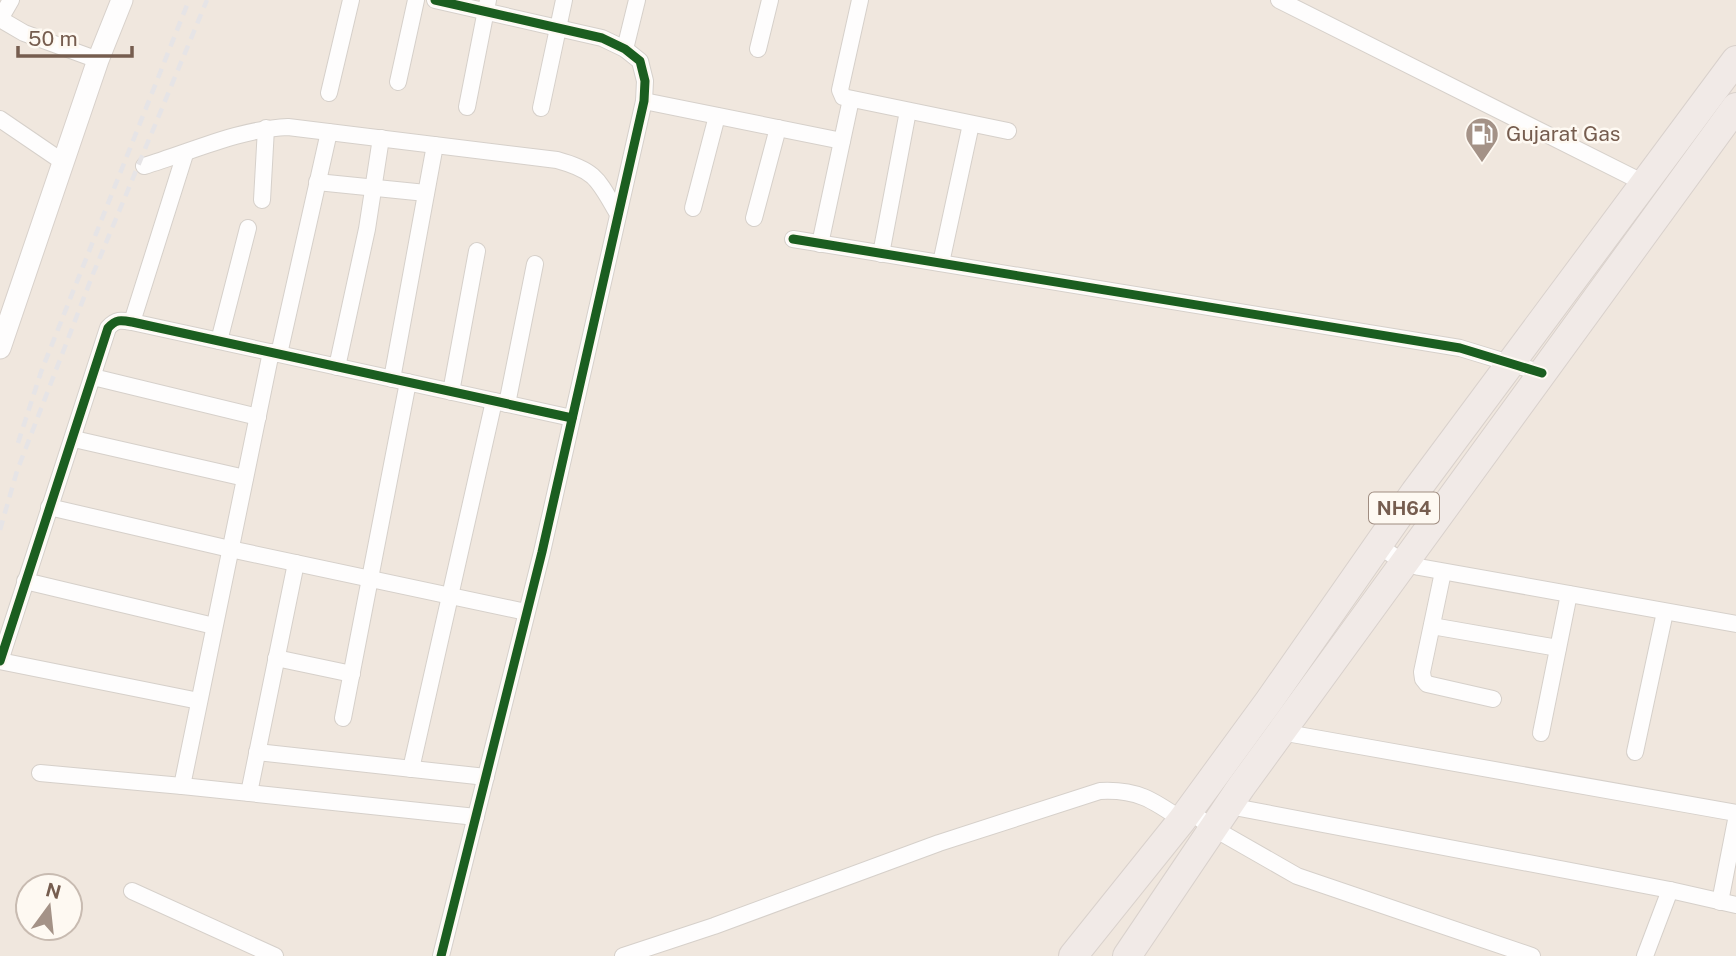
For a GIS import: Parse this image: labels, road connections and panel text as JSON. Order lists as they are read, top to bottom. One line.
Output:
{"streets":{"highway":["NH64"]},"places":{"fuel station":["Gujarat Gas"]},"scale_bar":"50 m","north":"top"}
